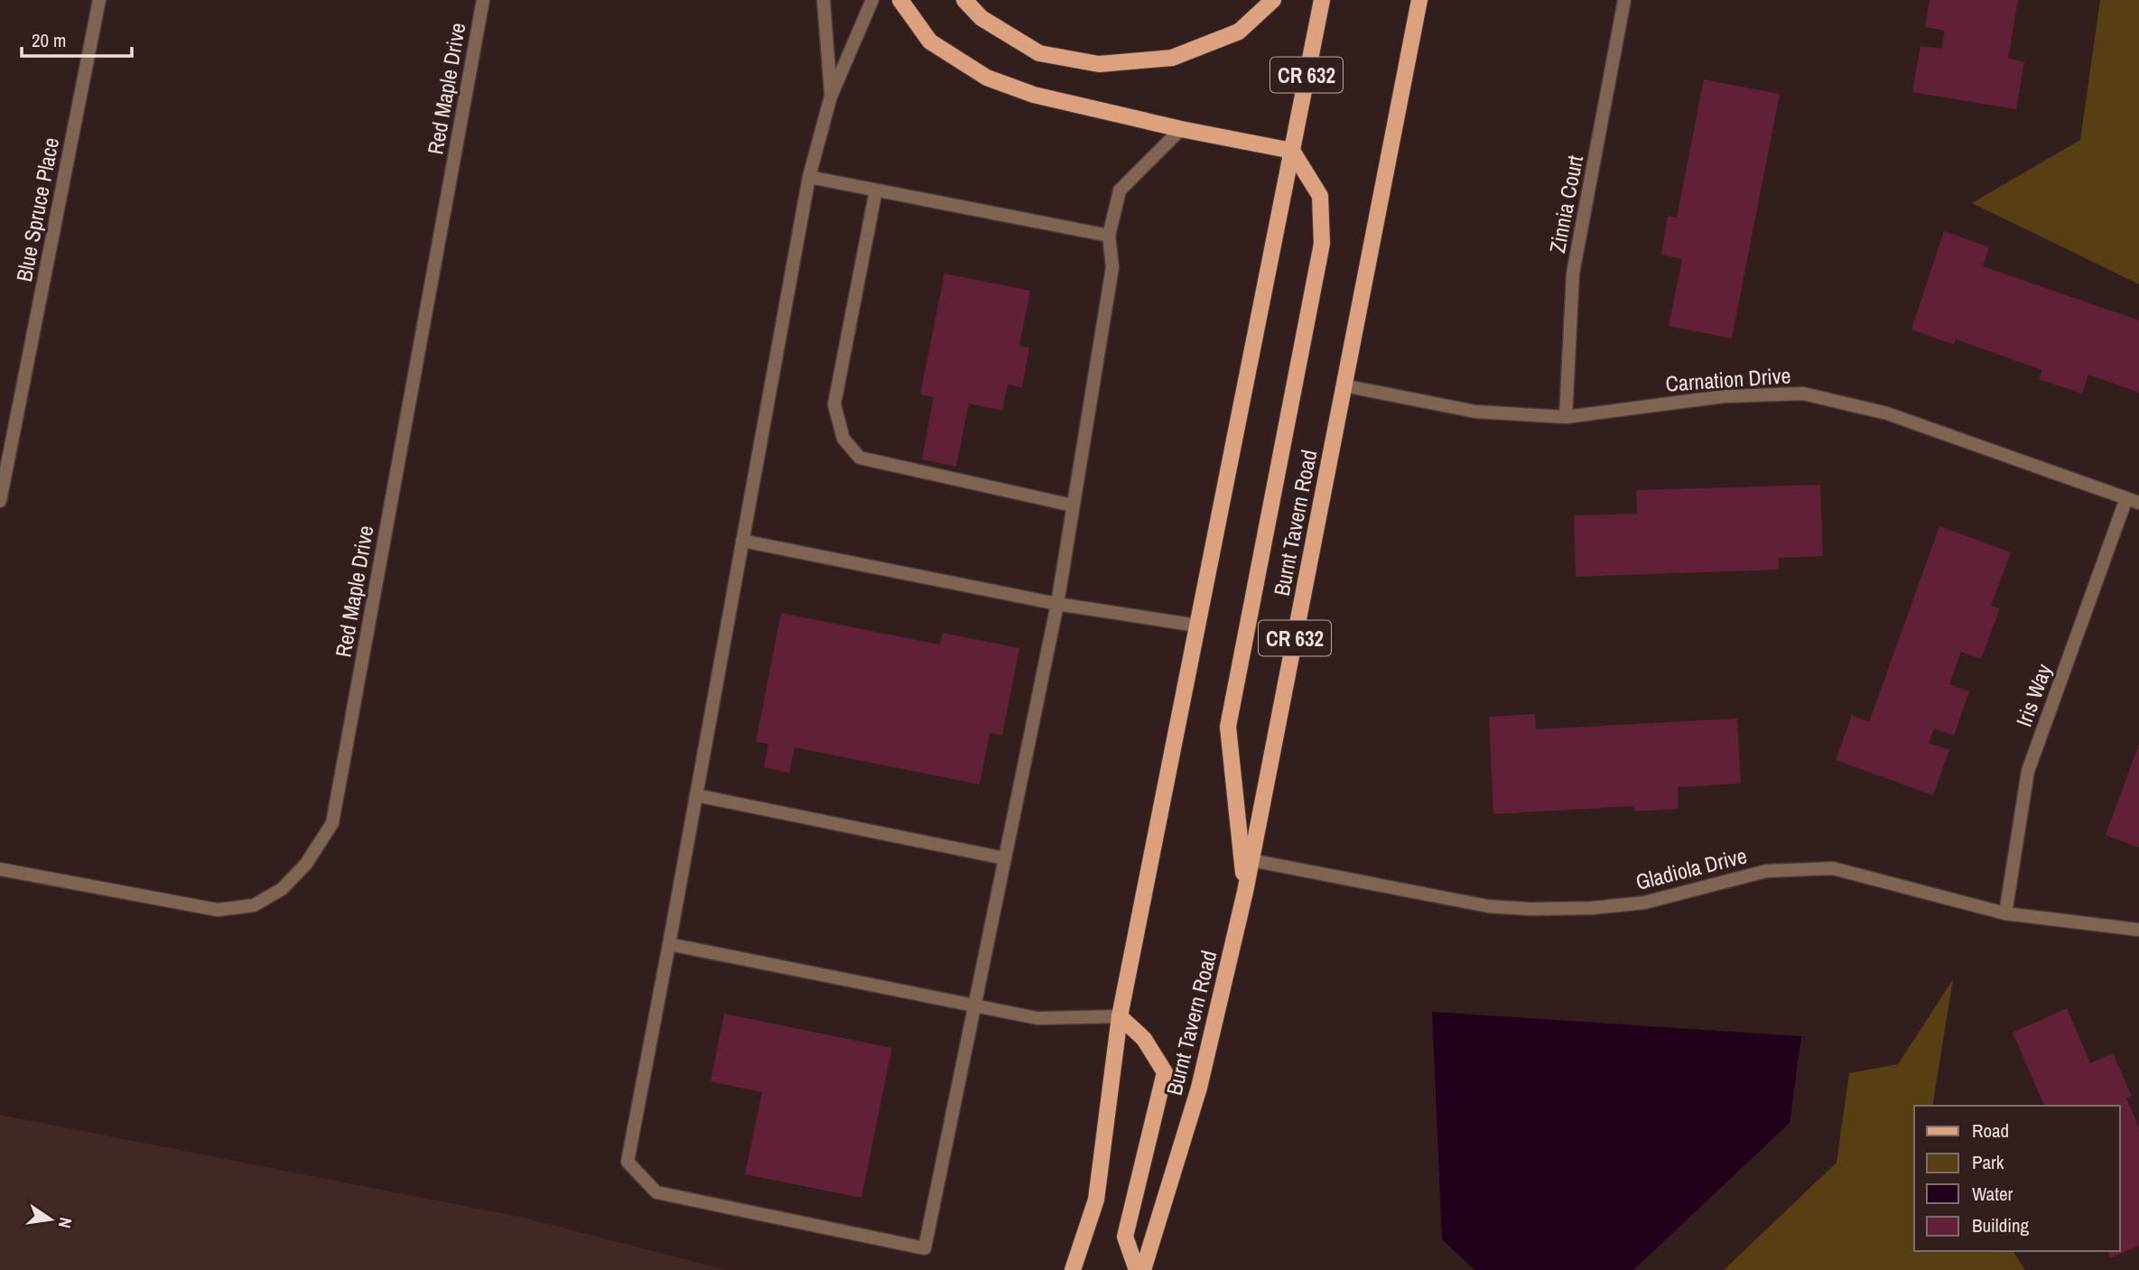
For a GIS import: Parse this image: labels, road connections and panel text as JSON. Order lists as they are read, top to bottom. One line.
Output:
{"streets":{"main road":["CR 632","Burnt Tavern Road"],"street":["Red Maple Drive","Zinnia Court","Blue Spruce Place","Carnation Drive","Iris Way","Gladiola Drive"]},"crossings":[["Zinnia Court","Carnation Drive"],["Carnation Drive","Burnt Tavern Road"],["Carnation Drive","Iris Way"],["Burnt Tavern Road","Gladiola Drive"],["Iris Way","Gladiola Drive"]],"legend":["Road","Park","Water","Building"],"scale_bar":"20 m","north":"right"}
